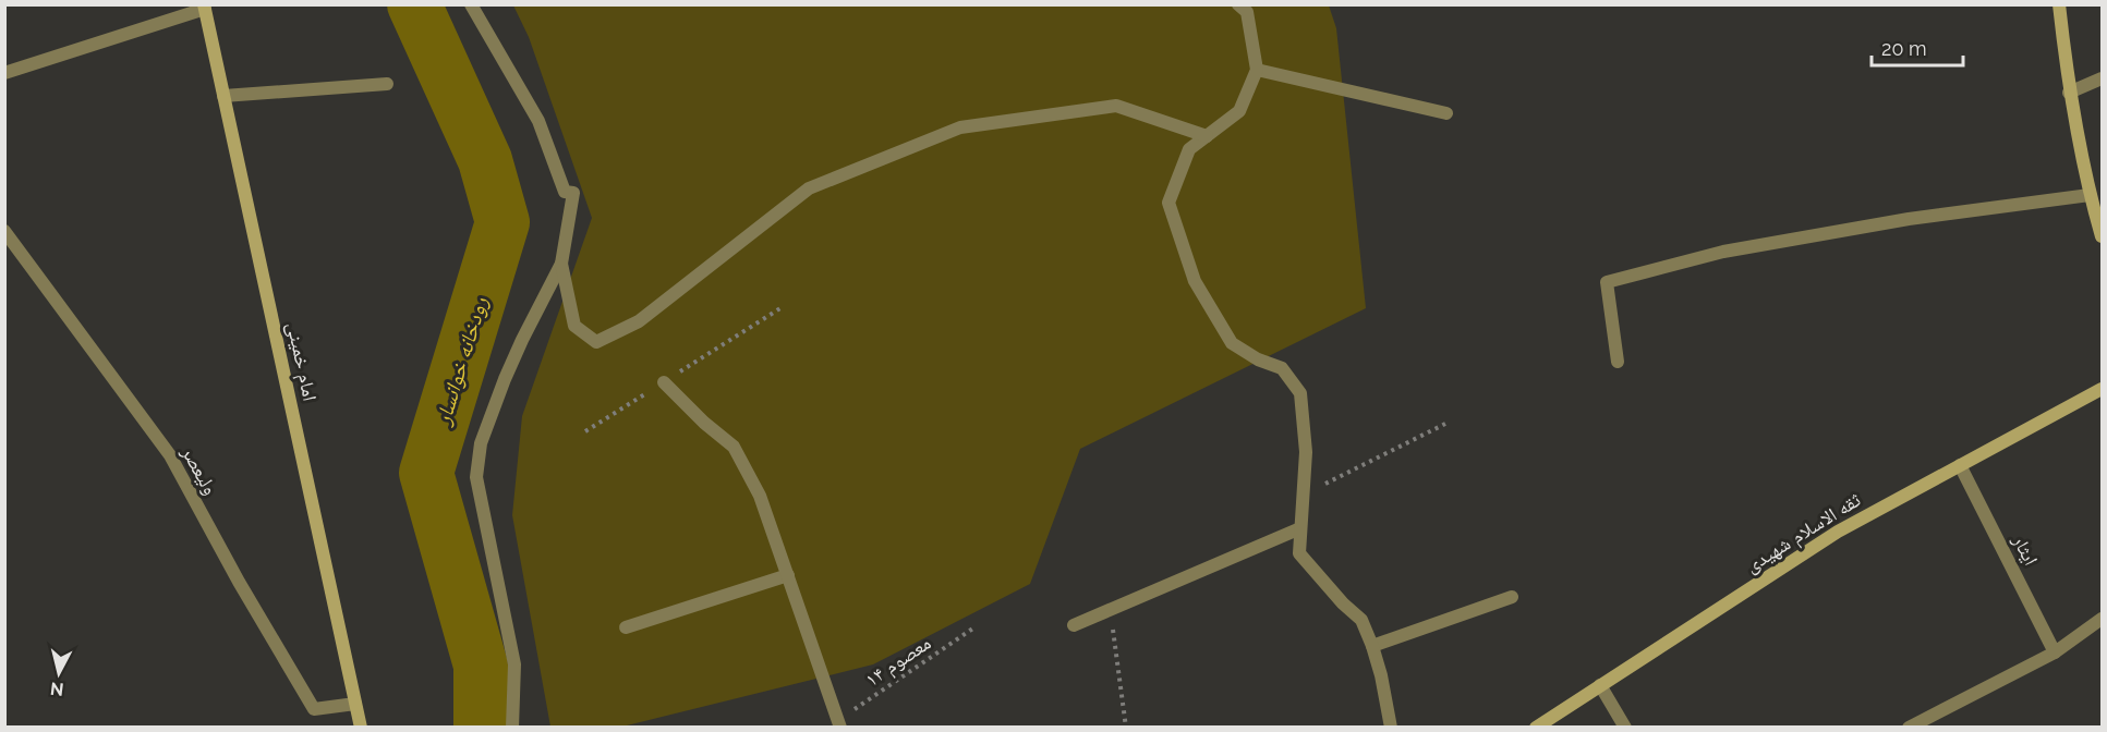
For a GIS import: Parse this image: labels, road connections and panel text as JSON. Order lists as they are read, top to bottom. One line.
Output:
{"streets":{"main road":["امام خمینی","ثقه الاسلام شهیدی"],"street":["ولیعصر","ایثار"],"path":["۱۴ معصوم"]},"crossings":[["امام خمینی","ولیعصر"],["ثقه الاسلام شهیدی","ایثار"]],"water":["رودخانه خوانسار"],"scale_bar":"20 m","north":"bottom"}
